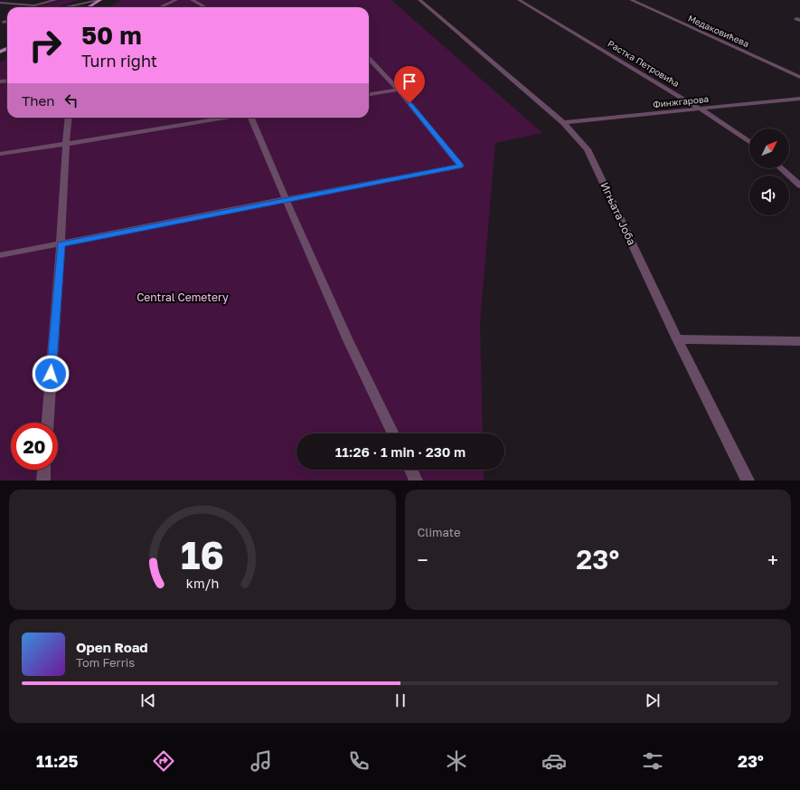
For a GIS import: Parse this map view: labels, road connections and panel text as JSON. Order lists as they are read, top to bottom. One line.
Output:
{"streets":{"street":["Медаковићева","Растка Петровића","Финжгарова","Игњата Јоба"]},"crossings":[["Растка Петровића","Финжгарова"],["Финжгарова","Игњата Јоба"]],"parks":["Central Cemetery"],"north":"top right","page":{"turn":["50 m","Turn right"],"then":"Then","limit":"20","trip":"11:26 · 1 min · 230 m","tile":"Climate","heat":["−","23°","+"],"song":["Open Road","Tom Ferris"],"tabs":["11:25","23°"],"gauge":["16","km/h"]}}
